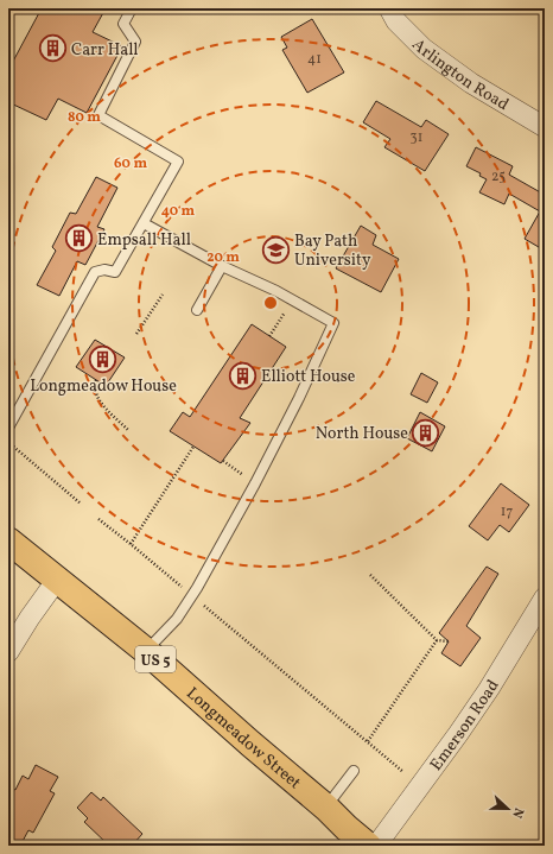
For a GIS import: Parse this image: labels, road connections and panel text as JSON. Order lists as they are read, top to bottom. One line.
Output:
{"streets":{"main road":["US 5","Longmeadow Street"],"street":["Arlington Road","Emerson Road"]},"places":{"building":["Carr Hall","Empsall Hall","Longmeadow House","Elliott House","North House"],"school or university":["Bay Path University"]},"house_numbers":["41","31","25","17"],"north":"right","rings":["80 m","60 m","40 m","20 m"]}
